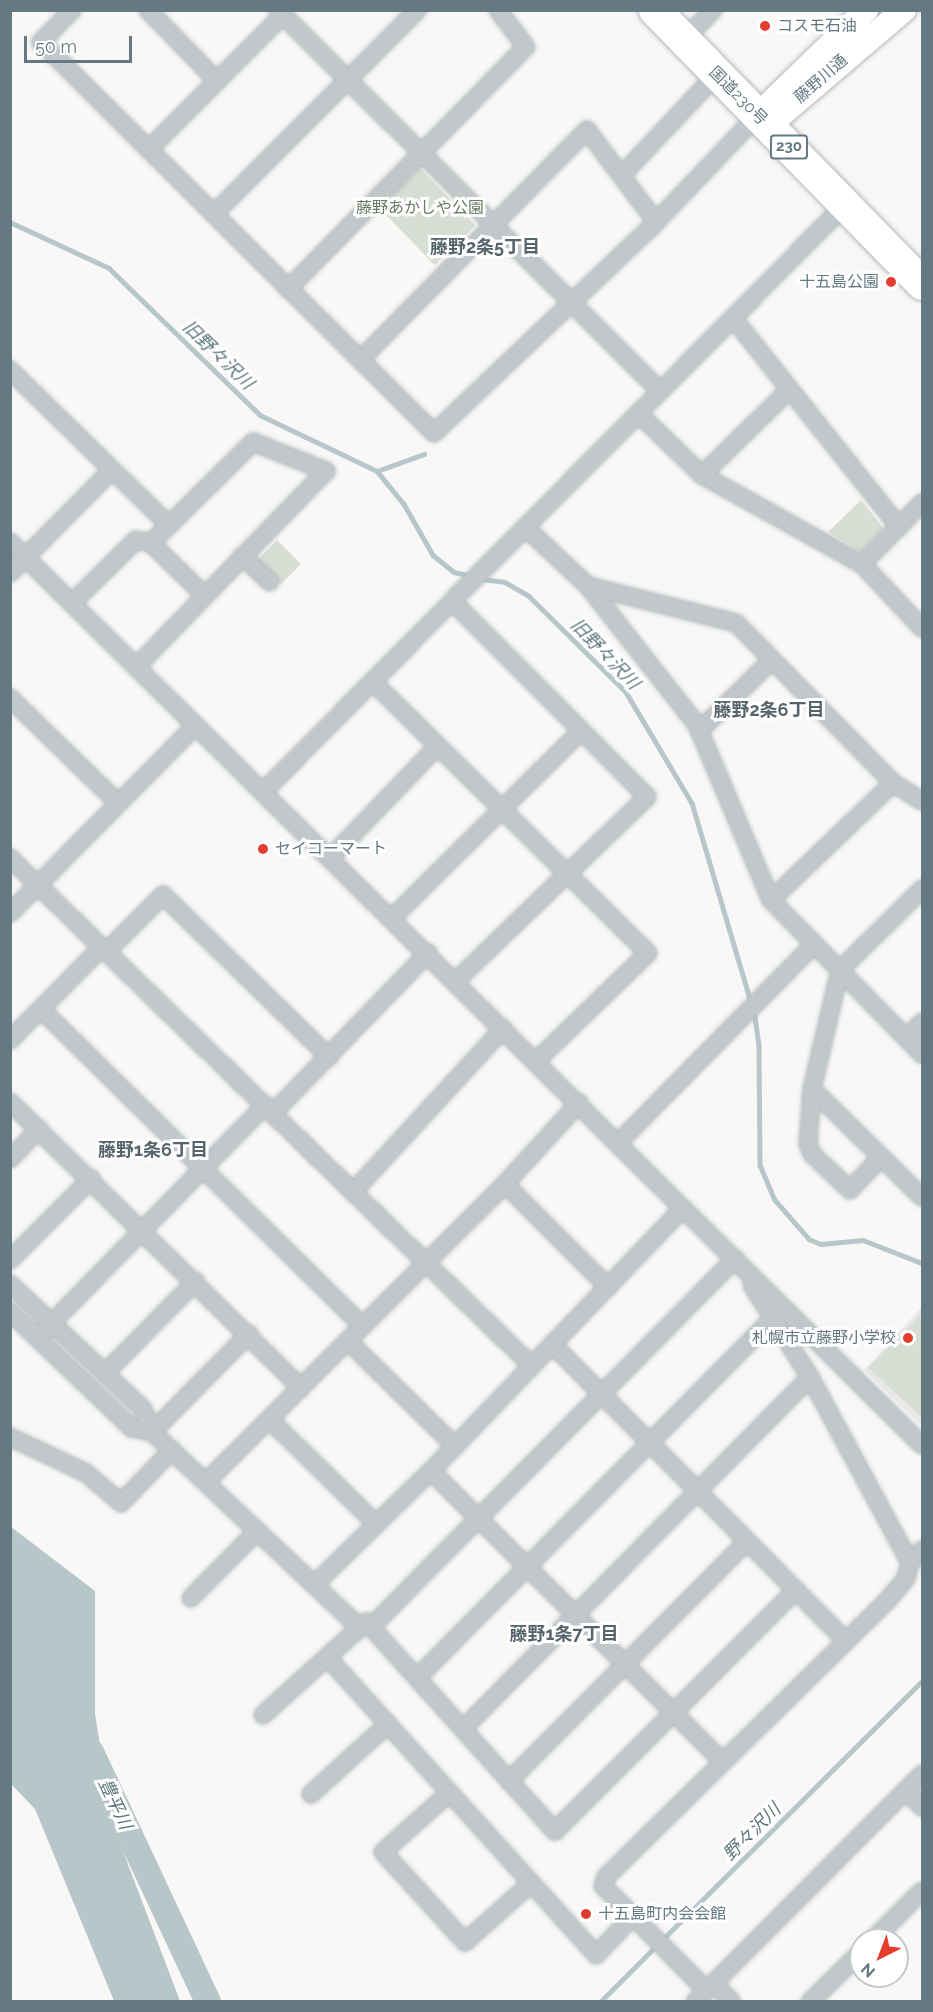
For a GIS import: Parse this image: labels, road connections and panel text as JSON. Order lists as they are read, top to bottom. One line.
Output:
{"streets":{"highway":["国道230号","230"],"street":["藤野川通"]},"crossings":[["藤野川通","国道230号"]],"districts":["藤野2条5丁目","藤野2条6丁目","藤野1条6丁目","藤野1条7丁目"],"water":["旧野々沢川","豊平川","野々沢川"],"parks":["藤野あかしや公園"],"places":["コスモ石油","十五島公園","セイコーマート","札幌市立藤野小学校","十五島町内会会館"],"scale_bar":"50 m","north":"bottom left"}
